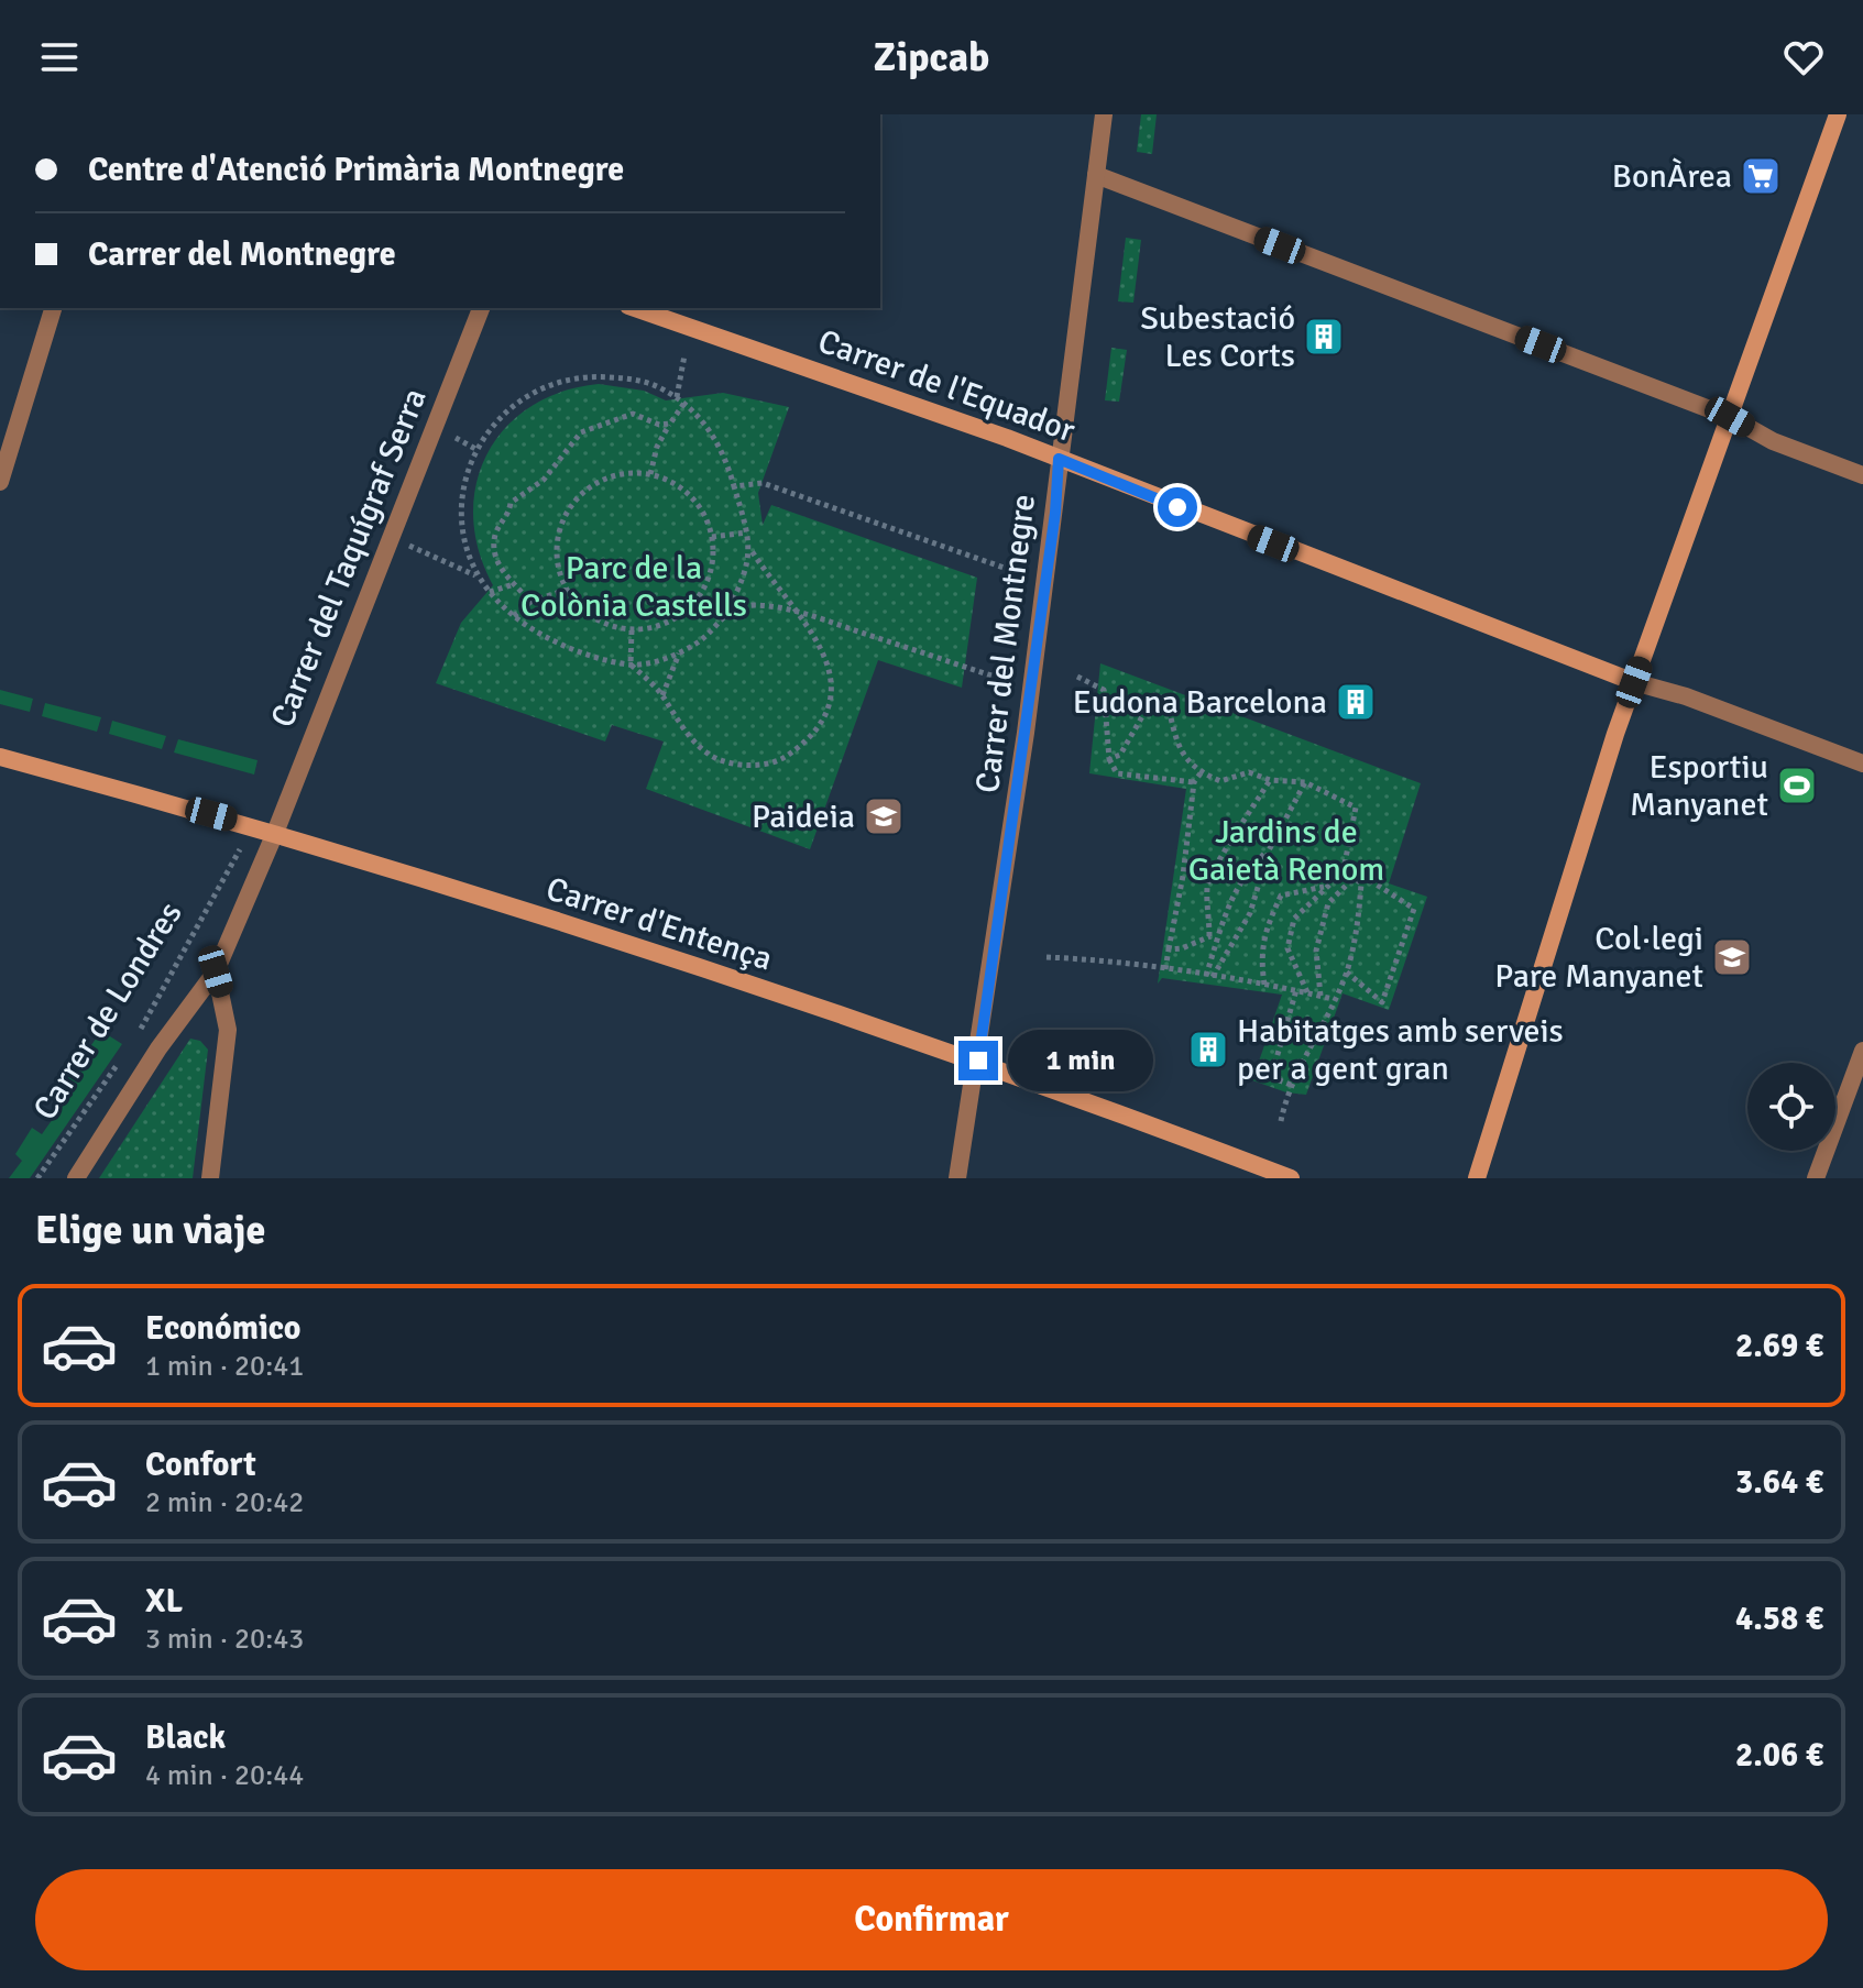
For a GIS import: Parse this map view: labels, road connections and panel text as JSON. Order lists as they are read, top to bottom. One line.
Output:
{"streets":{"main road":["Carrer de l'Equador","Carrer d'Entença"],"street":["Carrer del Taquígraf Serra","Carrer del Montnegre","Carrer de Londres"]},"crossings":[["Carrer de l'Equador","Carrer del Montnegre"],["Carrer del Taquígraf Serra","Carrer d'Entença"],["Carrer del Taquígraf Serra","Carrer de Londres"],["Carrer del Montnegre","Carrer d'Entença"],["Carrer d'Entença","Carrer de Londres"]],"parks":["Parc de la Colònia Castells","Jardins de Gaietà Renom"],"places":{"supermarket":["BonÀrea"],"building":["Subestació Les Corts","Eudona Barcelona","Habitatges amb serveis per a gent gran"],"sports":["Esportiu Manyanet"],"school or university":["Paideia","Col·legi Pare Manyanet"]},"page":{"header":"Zipcab","banner":["Centre d'Atenció Primària Montnegre","Carrer del Montnegre"],"bubble":"1 min","heading":"Elige un viaje","list":[{"name":"Económico","note":"1 min · 20:41","value":"2.69 €"},{"name":"Confort","note":"2 min · 20:42","value":"3.64 €"},{"name":"XL","note":"3 min · 20:43","value":"4.58 €"},{"name":"Black","note":"4 min · 20:44","value":"2.06 €"}],"buttons":"Confirmar"}}
